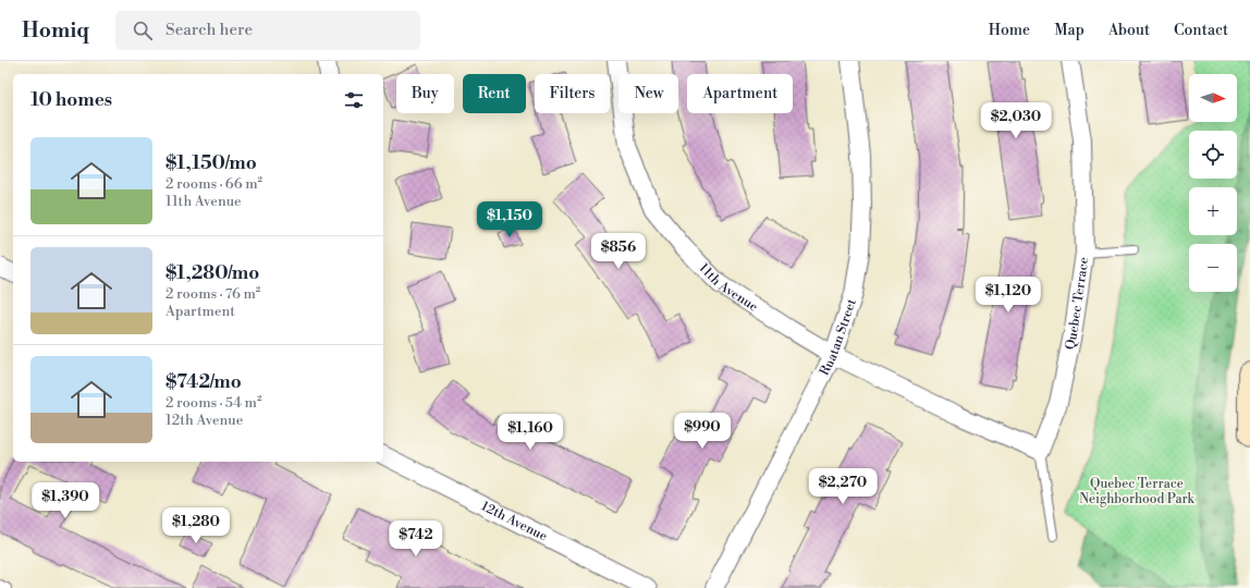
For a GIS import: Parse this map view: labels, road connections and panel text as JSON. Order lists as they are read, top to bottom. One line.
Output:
{"streets":{"street":["11th Avenue","Quebec Terrace","Ruatan Street","12th Avenue"]},"crossings":[["11th Avenue","Quebec Terrace"],["11th Avenue","Ruatan Street"]],"parks":["Quebec Terrace Neighborhood Park"],"north":"right","page":{"header":"Homiq","search":"Search here","nav":["Home","Map","About","Contact"],"map_buttons":["+","−"],"chip":["Buy","Rent","Filters","New","Apartment"],"heading":"10 homes","price":["$2,030","$1,150","$856","$1,120","$990","$1,160","$2,270","$1,390","$1,280","$742"],"list":[{"name":"$1,150/mo","note":"2 rooms · 66 m² · 11th Avenue"},{"name":"$1,280/mo","note":"2 rooms · 76 m² · Apartment"},{"name":"$742/mo","note":"2 rooms · 54 m² · 12th Avenue"}]}}
